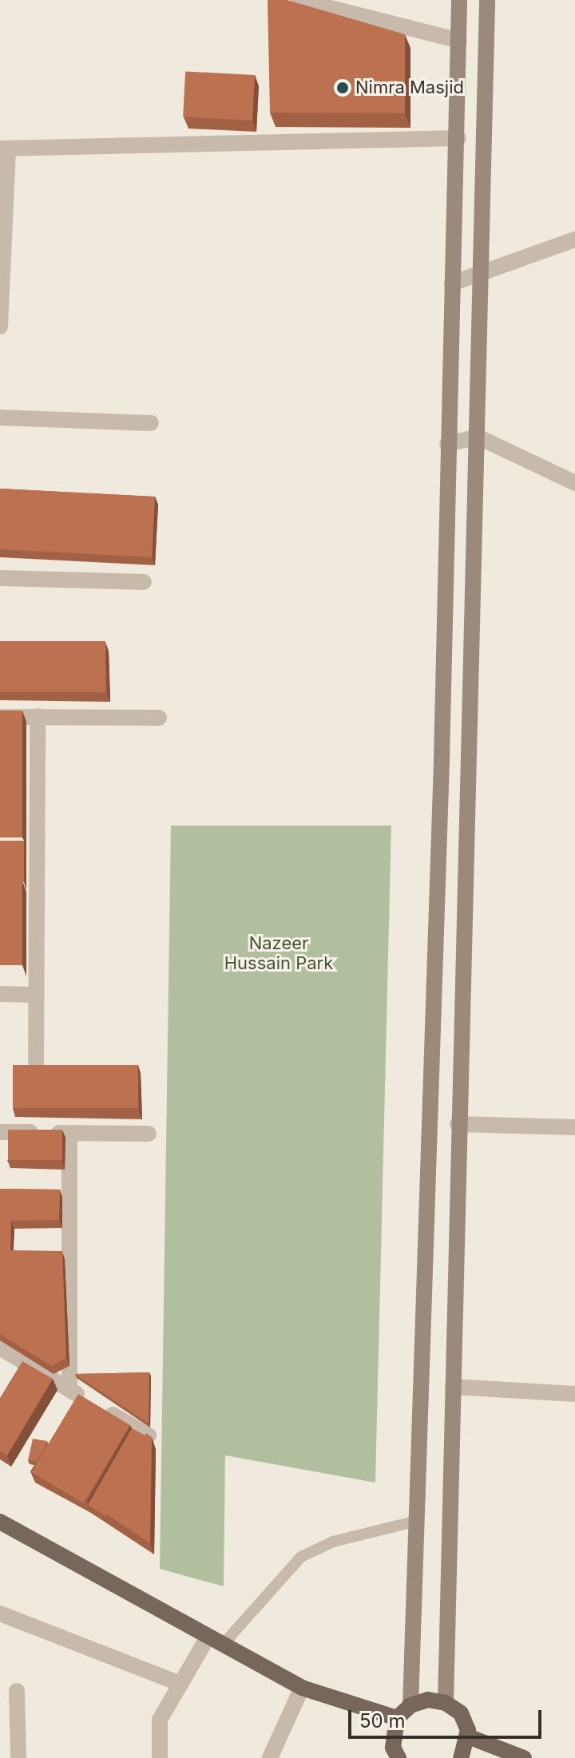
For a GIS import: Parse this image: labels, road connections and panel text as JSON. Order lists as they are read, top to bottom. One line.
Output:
{"parks":["Nazeer Hussain Park"],"places":["Nimra Masjid"],"scale_bar":"50 m"}
